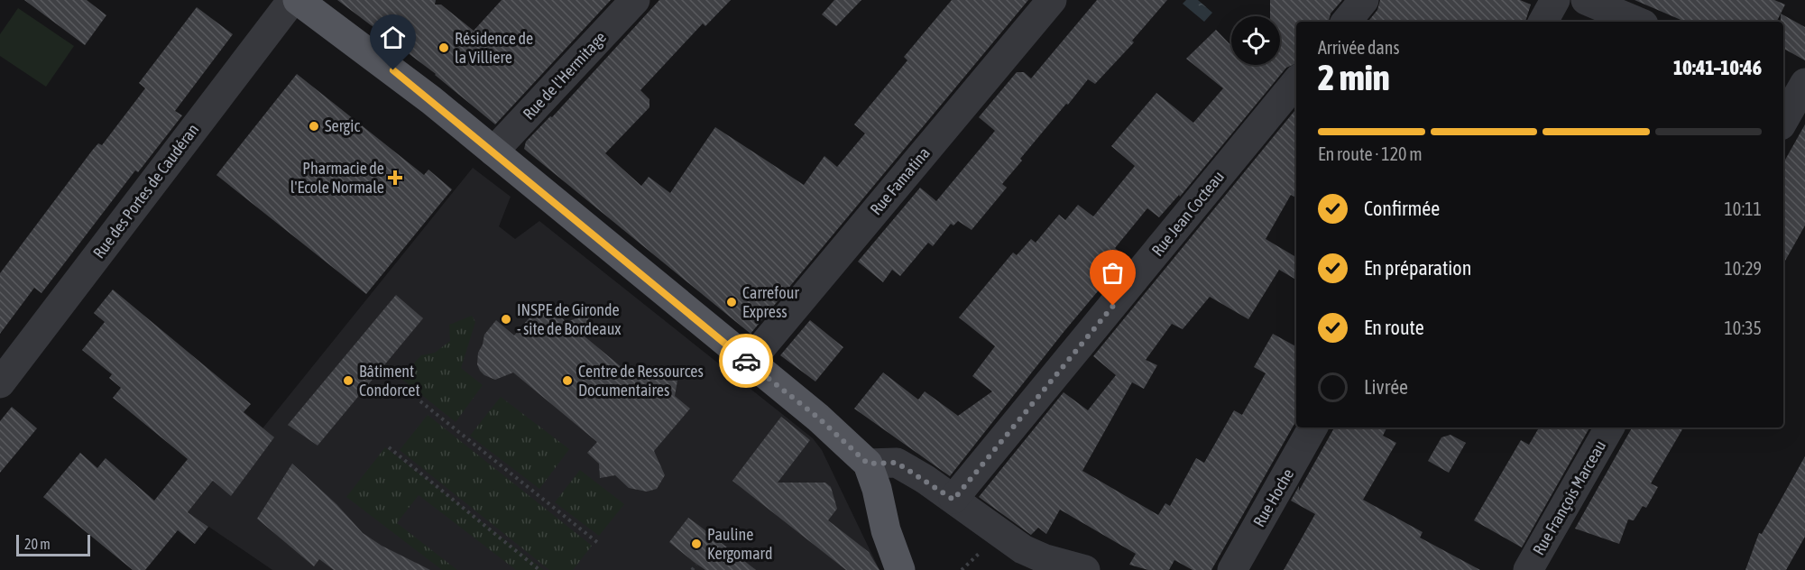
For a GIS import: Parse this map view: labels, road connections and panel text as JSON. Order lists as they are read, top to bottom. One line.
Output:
{"streets":{"street":["Rue de l'Hermitage","Rue Famatina","Rue des Portes de Caudéran","Rue Jean Cocteau","Rue Hoche","Rue François Marceau"]},"places":{"other":["Résidence de la Villiere","Sergic","Carrefour Express","INSPE de Gironde - site de Bordeaux","Bâtiment Condorcet","Centre de Ressources Documentaires","Pauline Kergomard"],"health":["Pharmacie de l'Ecole Normale"]},"scale_bar":"20 m","page":{"heading":["2 min","Arrivée dans","10:41–10:46"],"bar":"En route · 120 m","list":[["Confirmée","10:11"],["En préparation","10:29"],["En route","10:35"],"Livrée"],"scale":"20 m"}}
